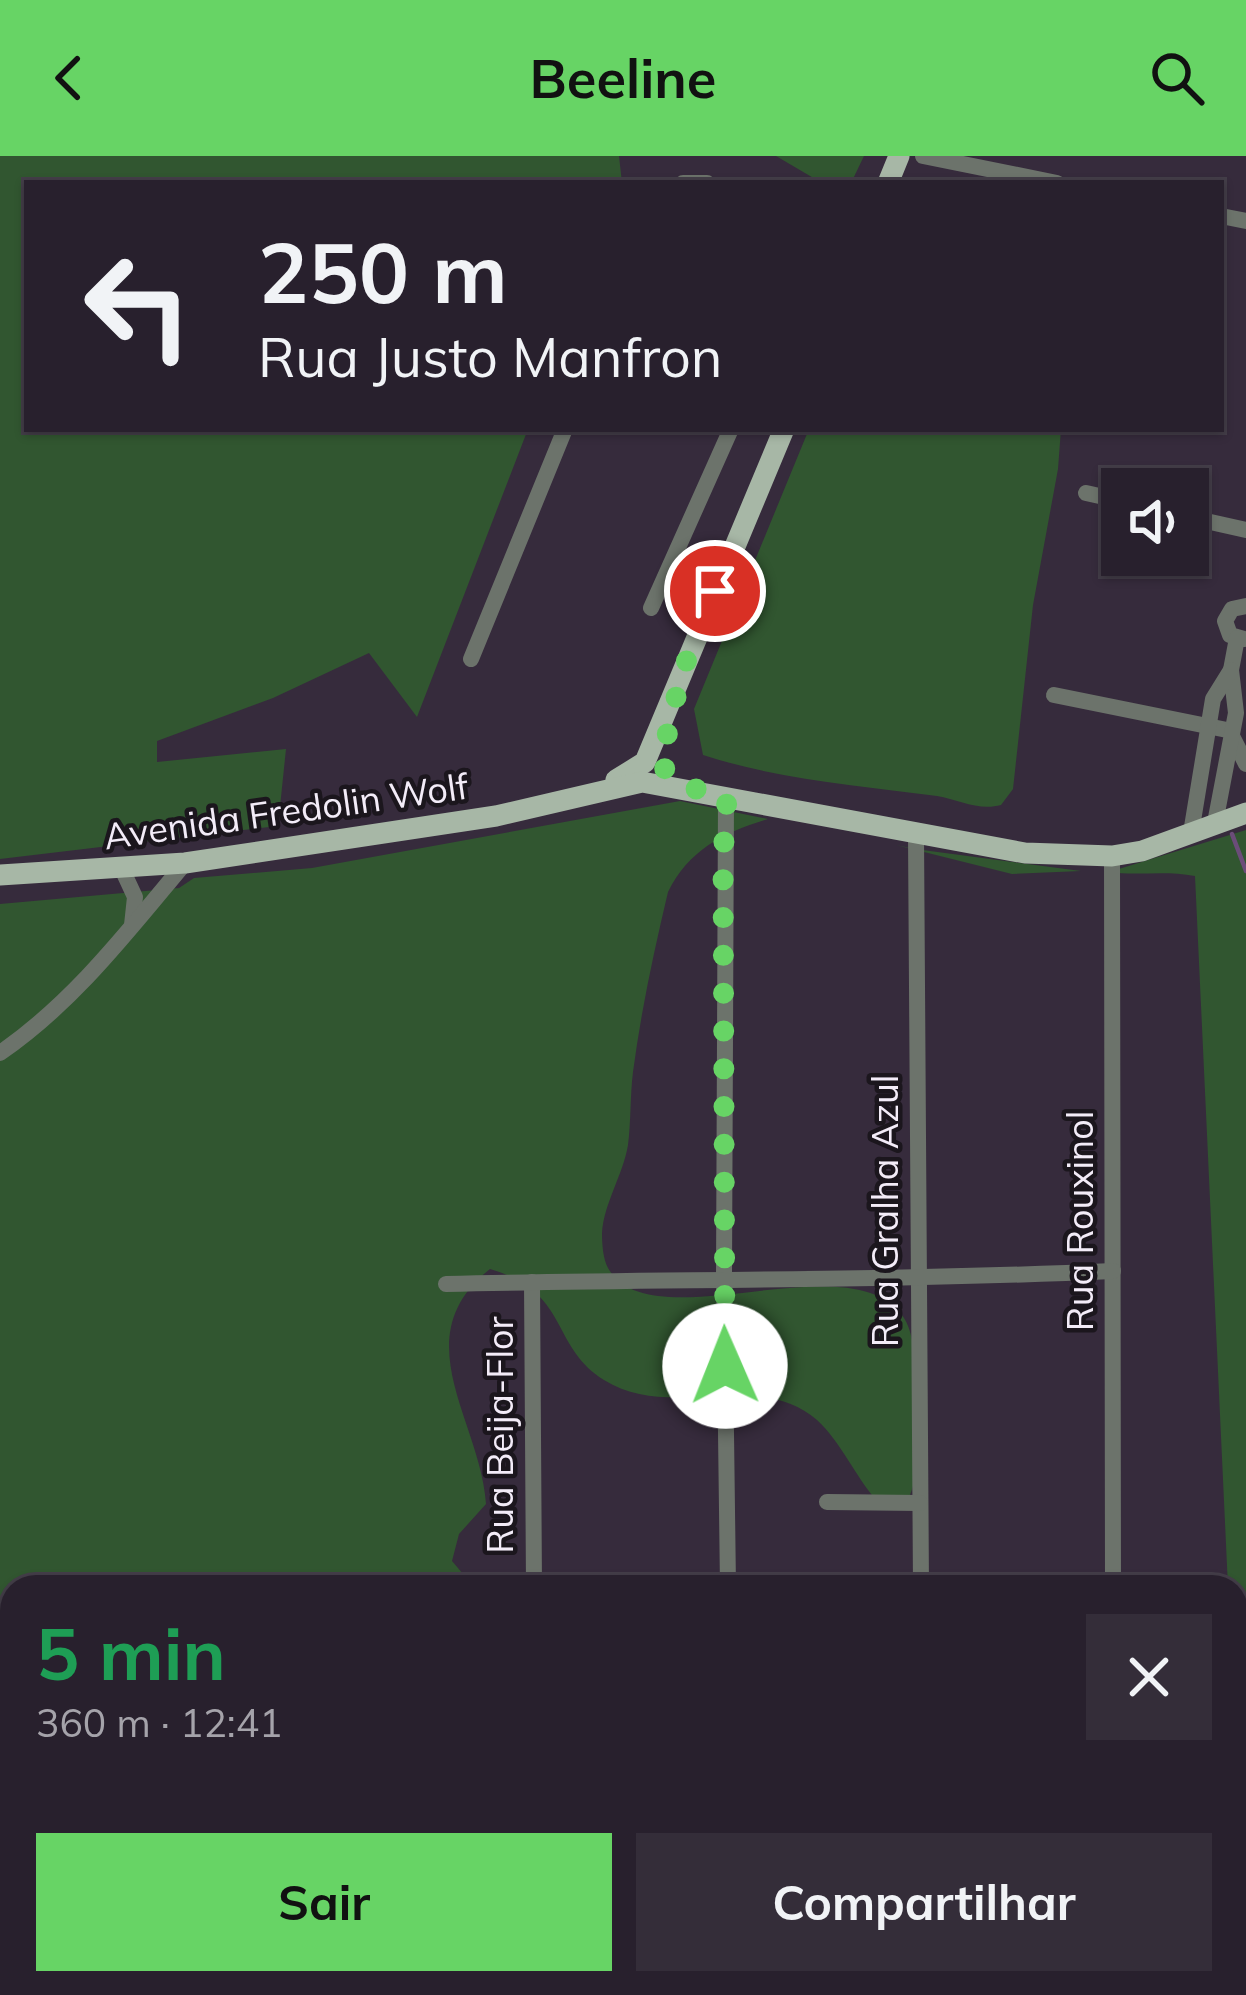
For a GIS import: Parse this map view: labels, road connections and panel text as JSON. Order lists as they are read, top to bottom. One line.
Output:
{"streets":{"main road":["Avenida Fredolin Wolf"],"street":["Rua Gralha Azul","Rua Rouxinol","Rua Beija-Flor"]},"page":{"header":"Beeline","turn":["250 m","Rua Justo Manfron"],"heading":["5 min","360 m · 12:41"],"buttons":["Sair","Compartilhar"]}}
